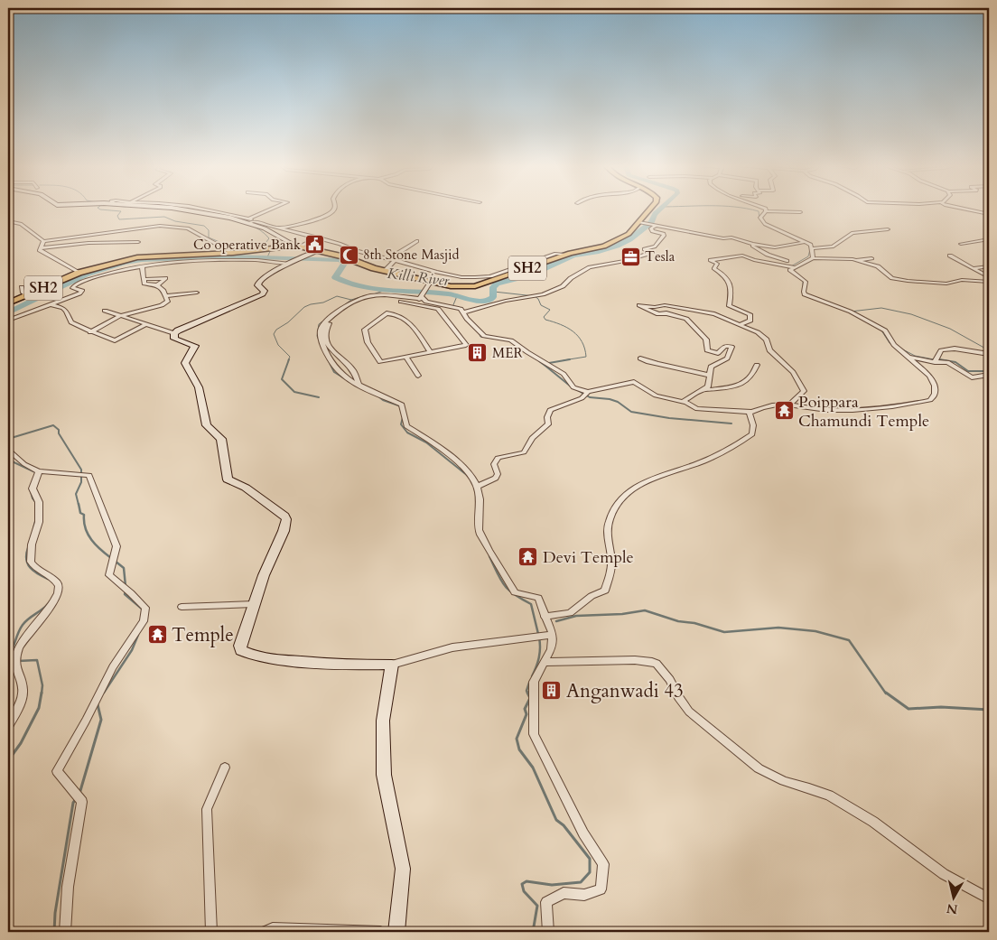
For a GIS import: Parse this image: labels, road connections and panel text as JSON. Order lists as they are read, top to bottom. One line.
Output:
{"streets":{"main road":["SH2"]},"water":["Killi River"],"places":{"public building":["Co operative Bank"],"mosque":["8th Stone Masjid"],"office":["Tesla"],"building":["MER","Anganwadi 43"],"temple":["Poippara Chamundi Temple","Devi Temple","Temple"]},"north":"bottom"}
